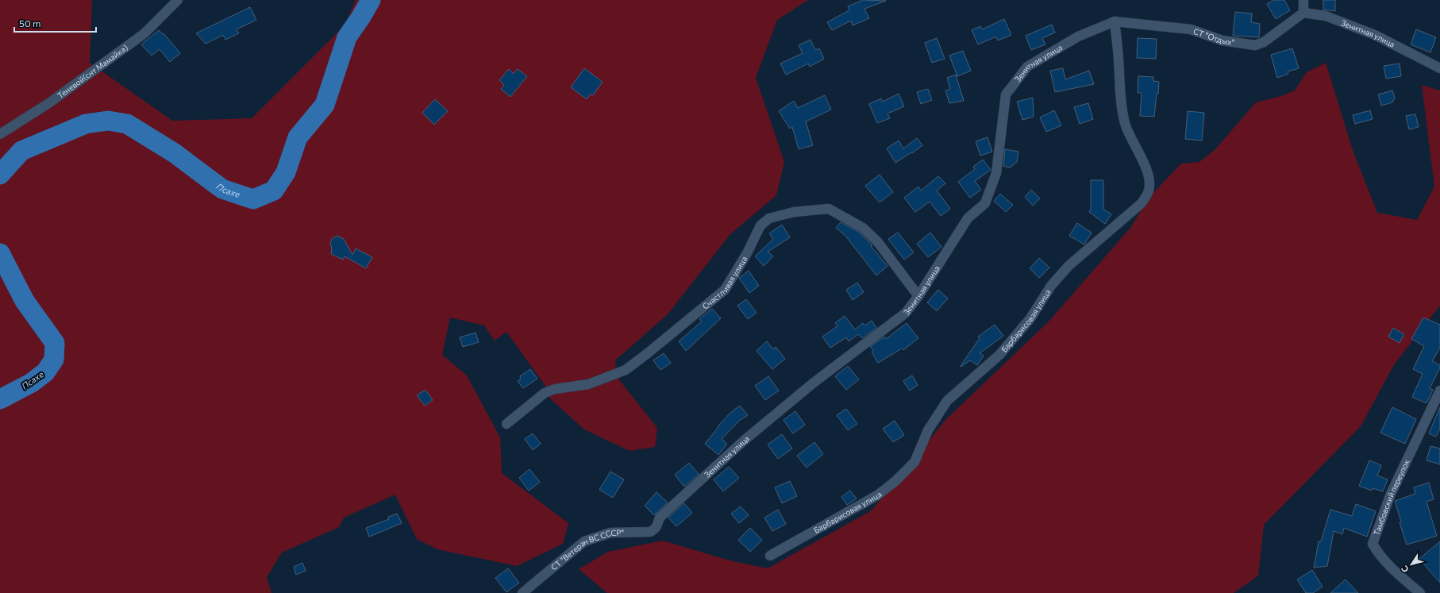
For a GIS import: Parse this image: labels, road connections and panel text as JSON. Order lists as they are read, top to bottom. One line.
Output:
{"streets":{"street":["Зенитная улица","СТ \"Отдых\"","Теневой(снт Мамайка)","Счастливая улица","Барбарисовая улица","Тамбовский переулок","СТ \"Ветеран ВС СССР\""]},"crossings":[["Зенитная улица","СТ \"Отдых\""],["Зенитная улица","Счастливая улица"],["Зенитная улица","Барбарисовая улица"],["Зенитная улица","СТ \"Ветеран ВС СССР\""],["СТ \"Отдых\"","Барбарисовая улица"]],"water":["Псахе"],"scale_bar":"50 m","north":"bottom left"}
